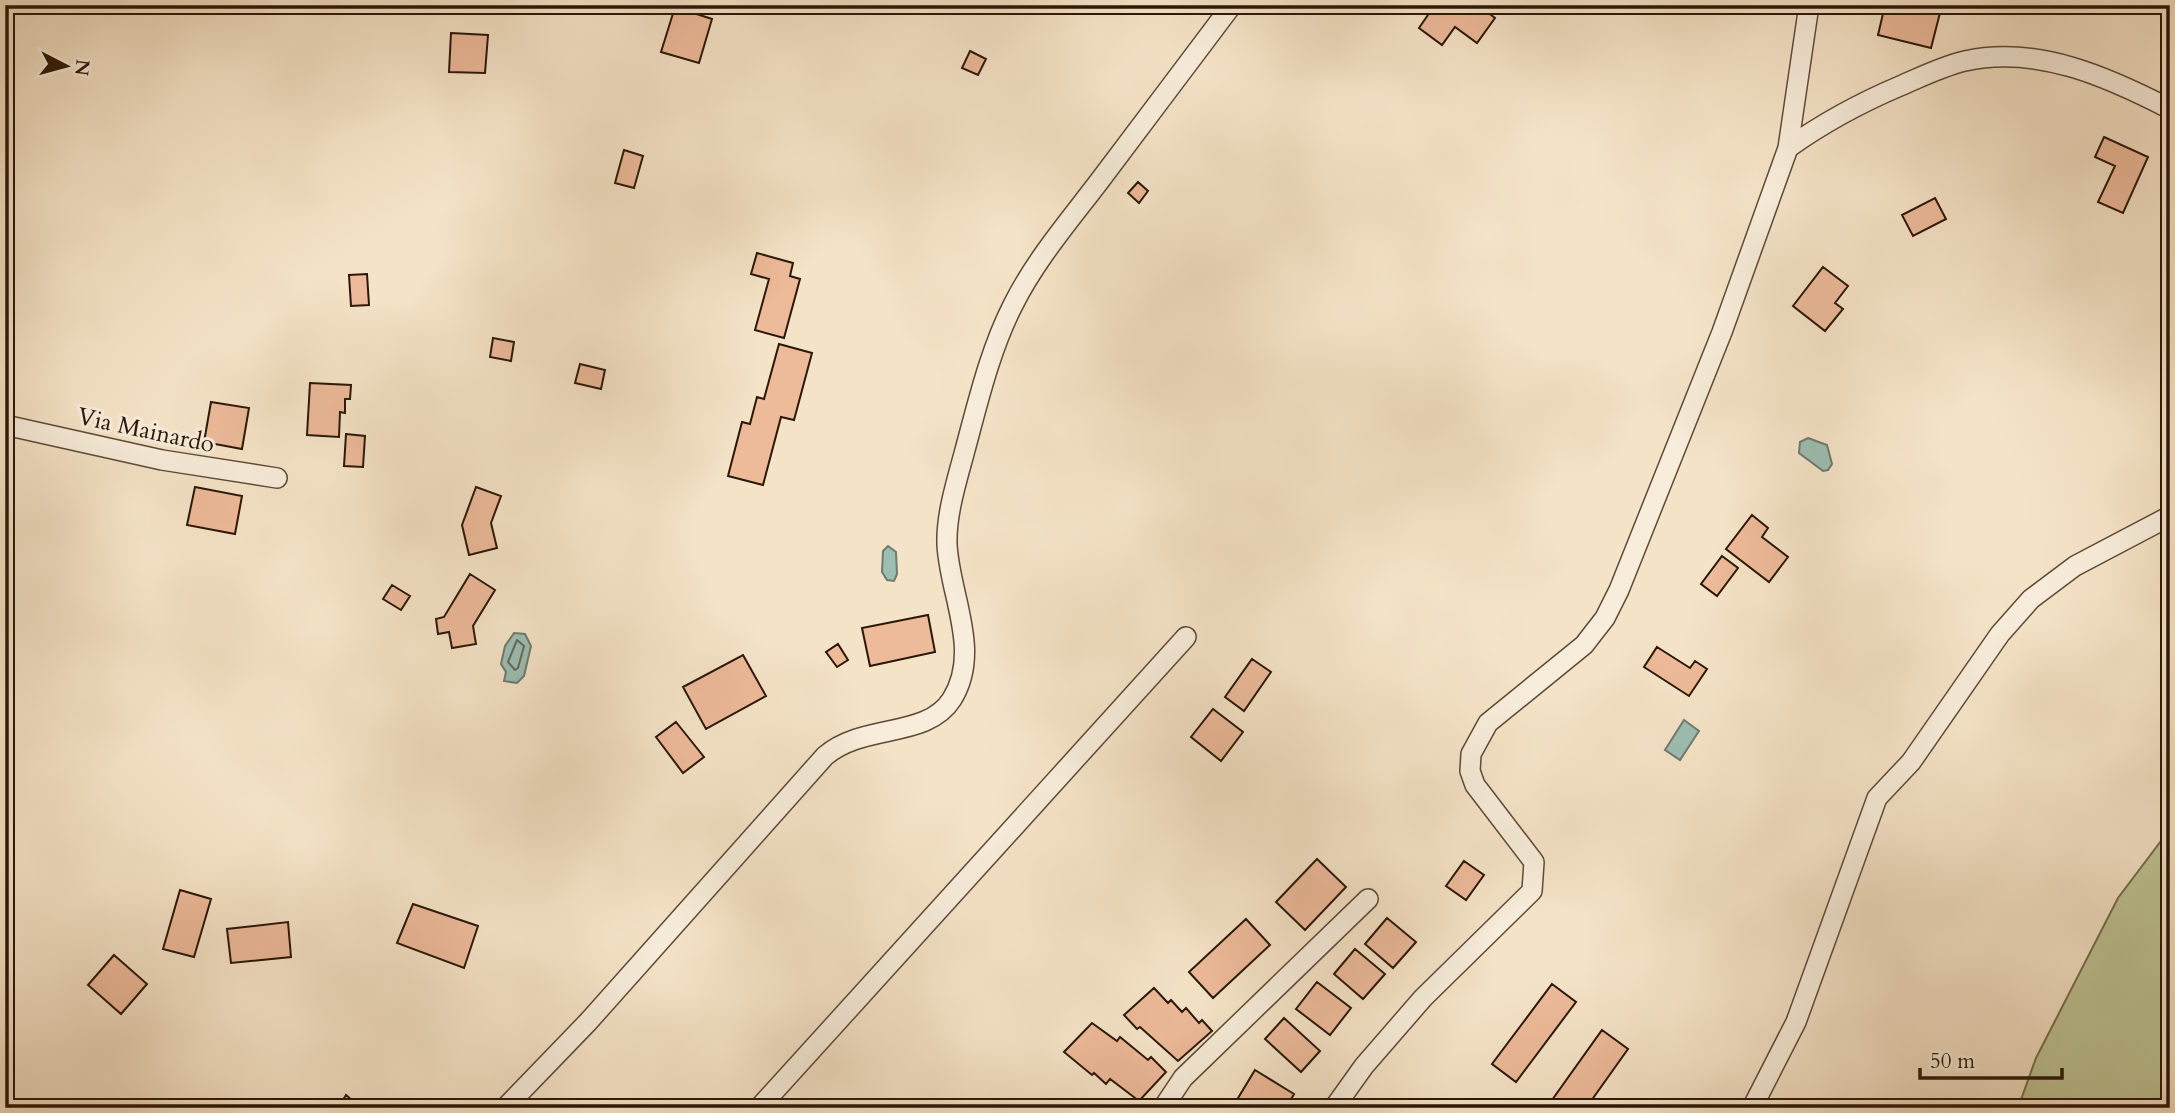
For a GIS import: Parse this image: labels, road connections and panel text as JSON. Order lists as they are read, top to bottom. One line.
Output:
{"streets":{"street":["Via Mainardo"]},"scale_bar":"50 m","north":"right"}
